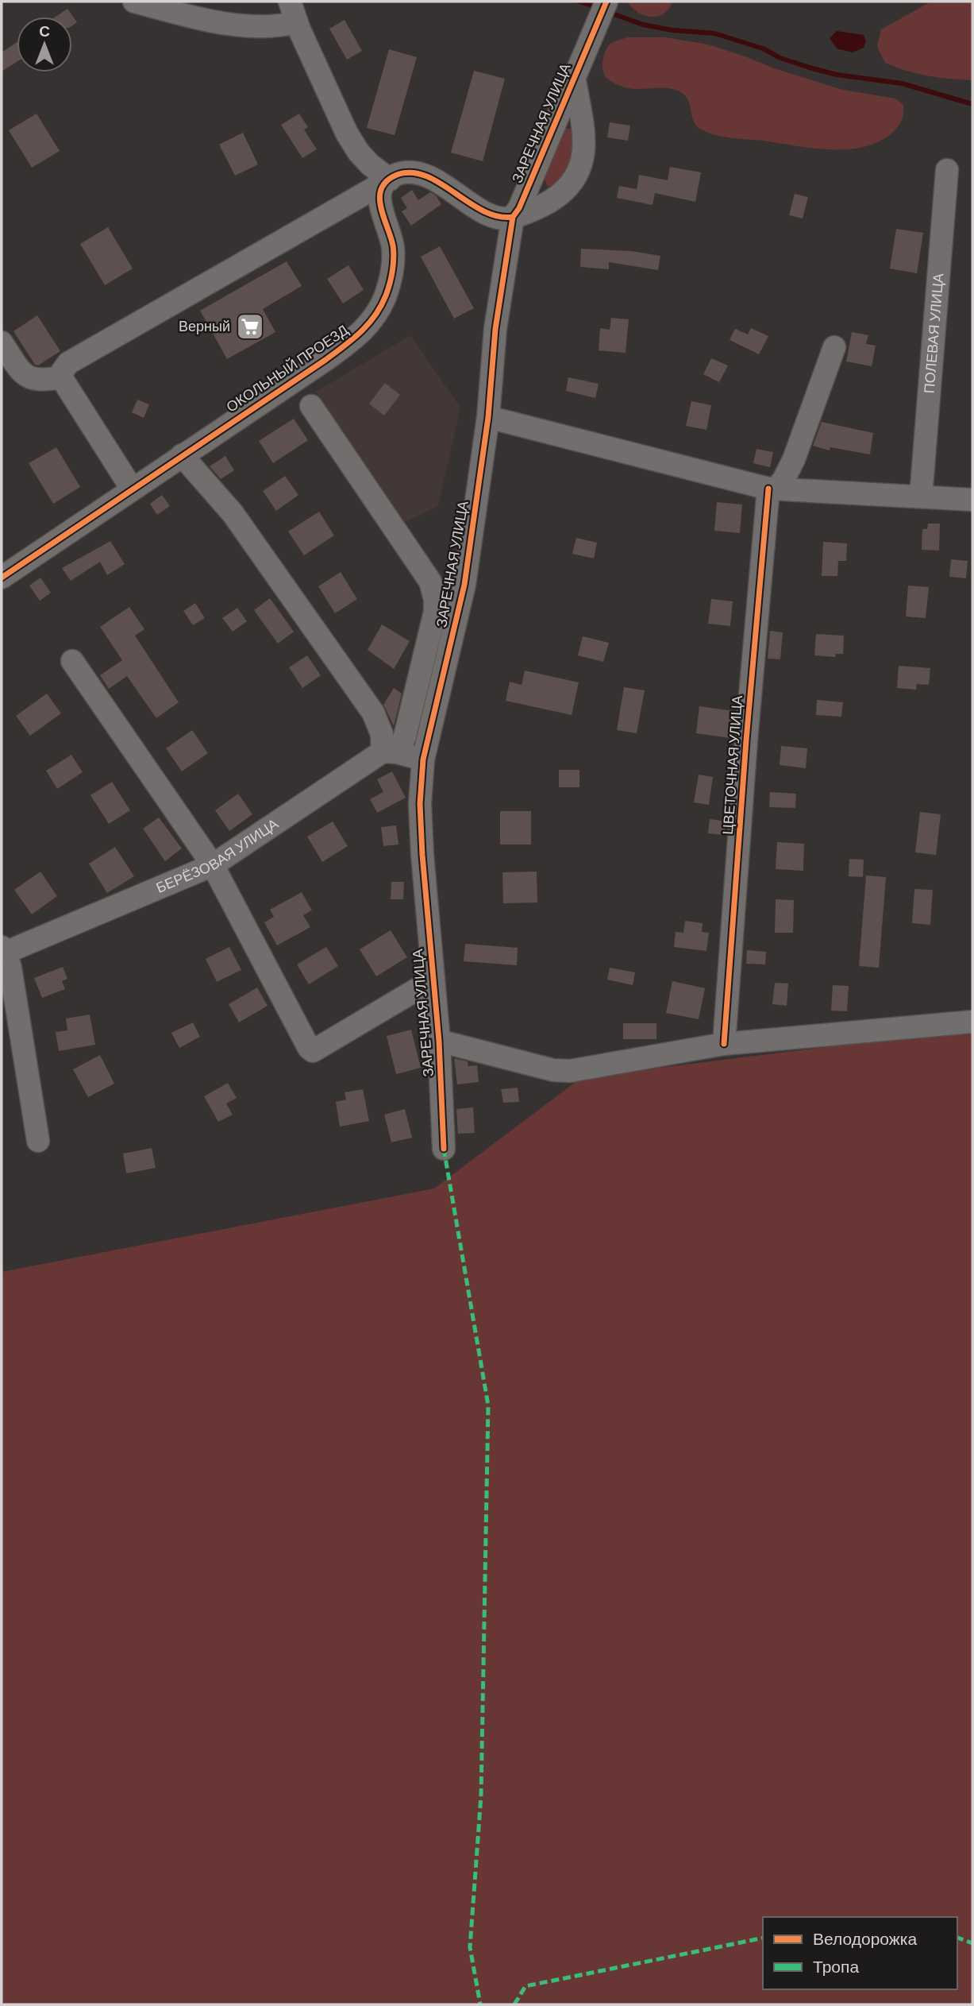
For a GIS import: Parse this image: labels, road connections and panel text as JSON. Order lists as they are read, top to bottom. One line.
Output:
{"streets":{"street":["ЗАРЕЧНАЯ УЛИЦА","ПОЛЕВАЯ УЛИЦА","ОКОЛЬНЫЙ ПРОЕЗД","ЦВЕТОЧНАЯ УЛИЦА","БЕРЁЗОВАЯ УЛИЦА"]},"places":{"supermarket":["Верный"]},"legend":["Велодорожка","Тропа"],"north":"top"}
